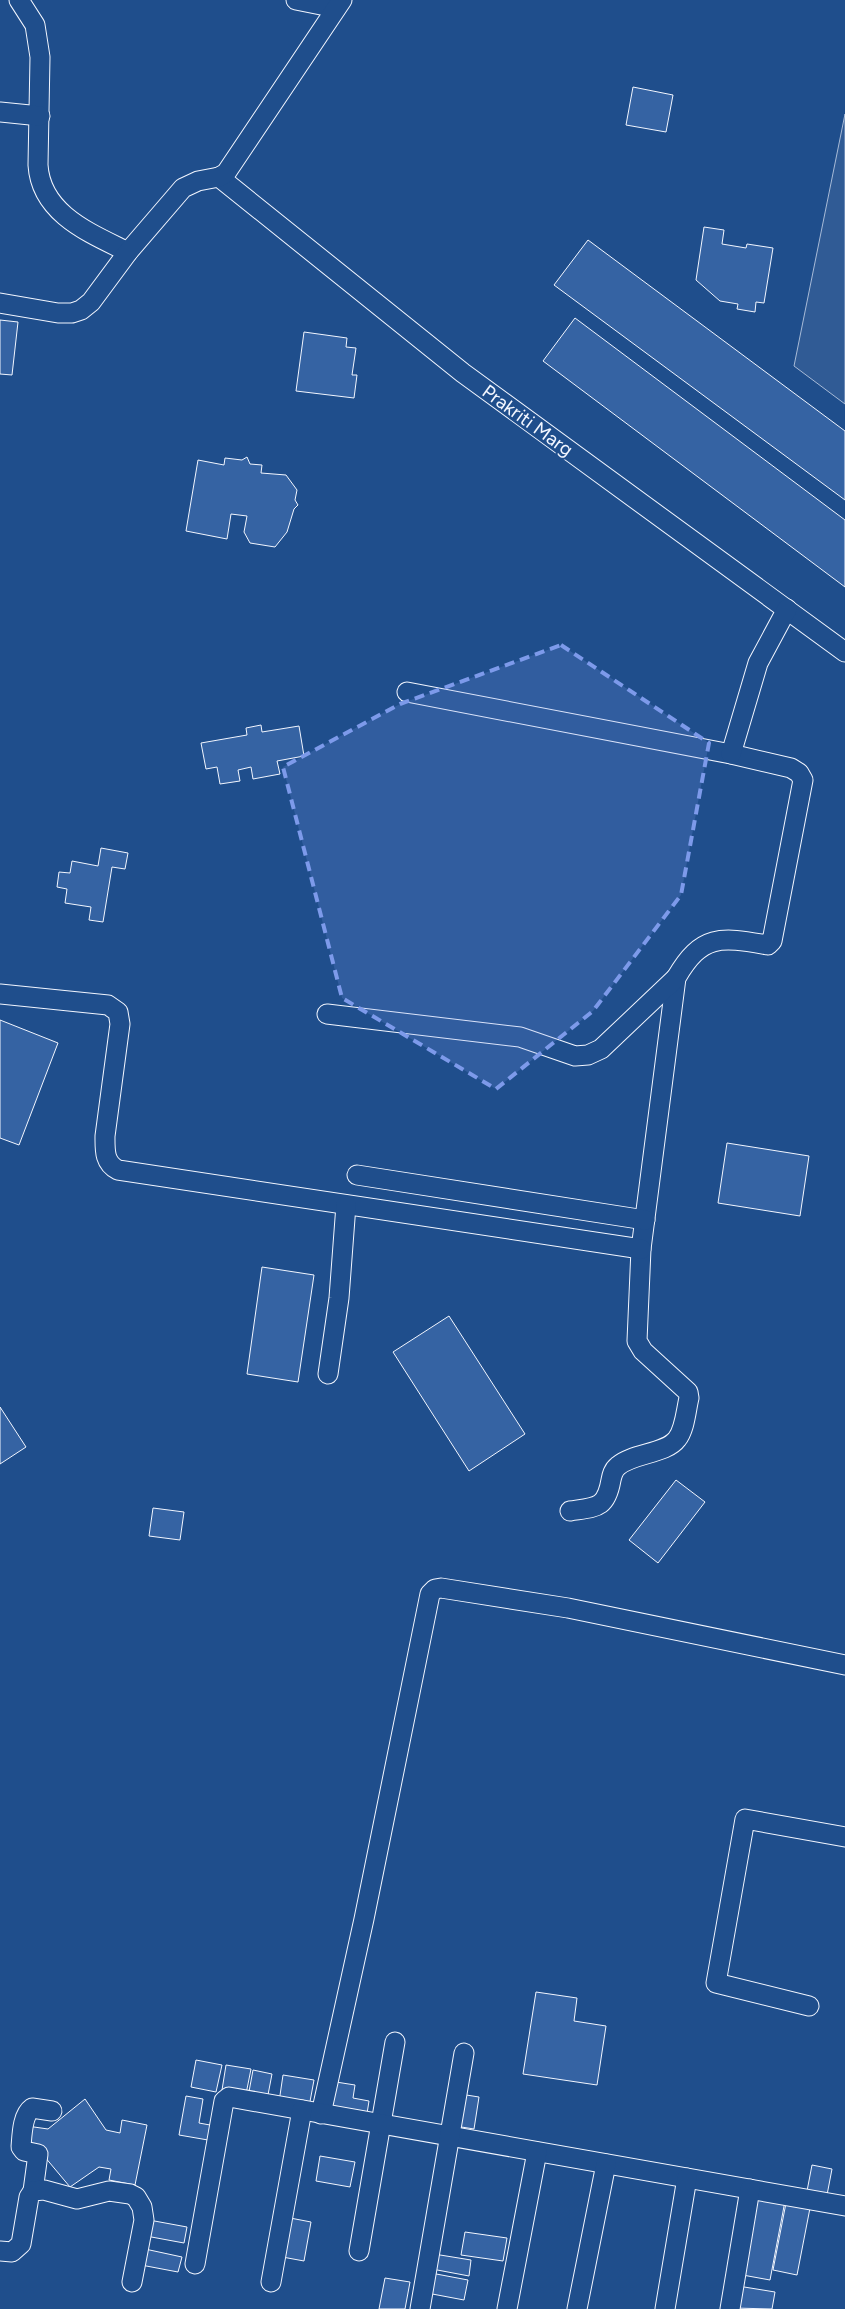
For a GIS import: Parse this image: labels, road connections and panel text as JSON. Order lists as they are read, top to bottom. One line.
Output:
{"streets":{"street":["Prakriti Marg"]}}
